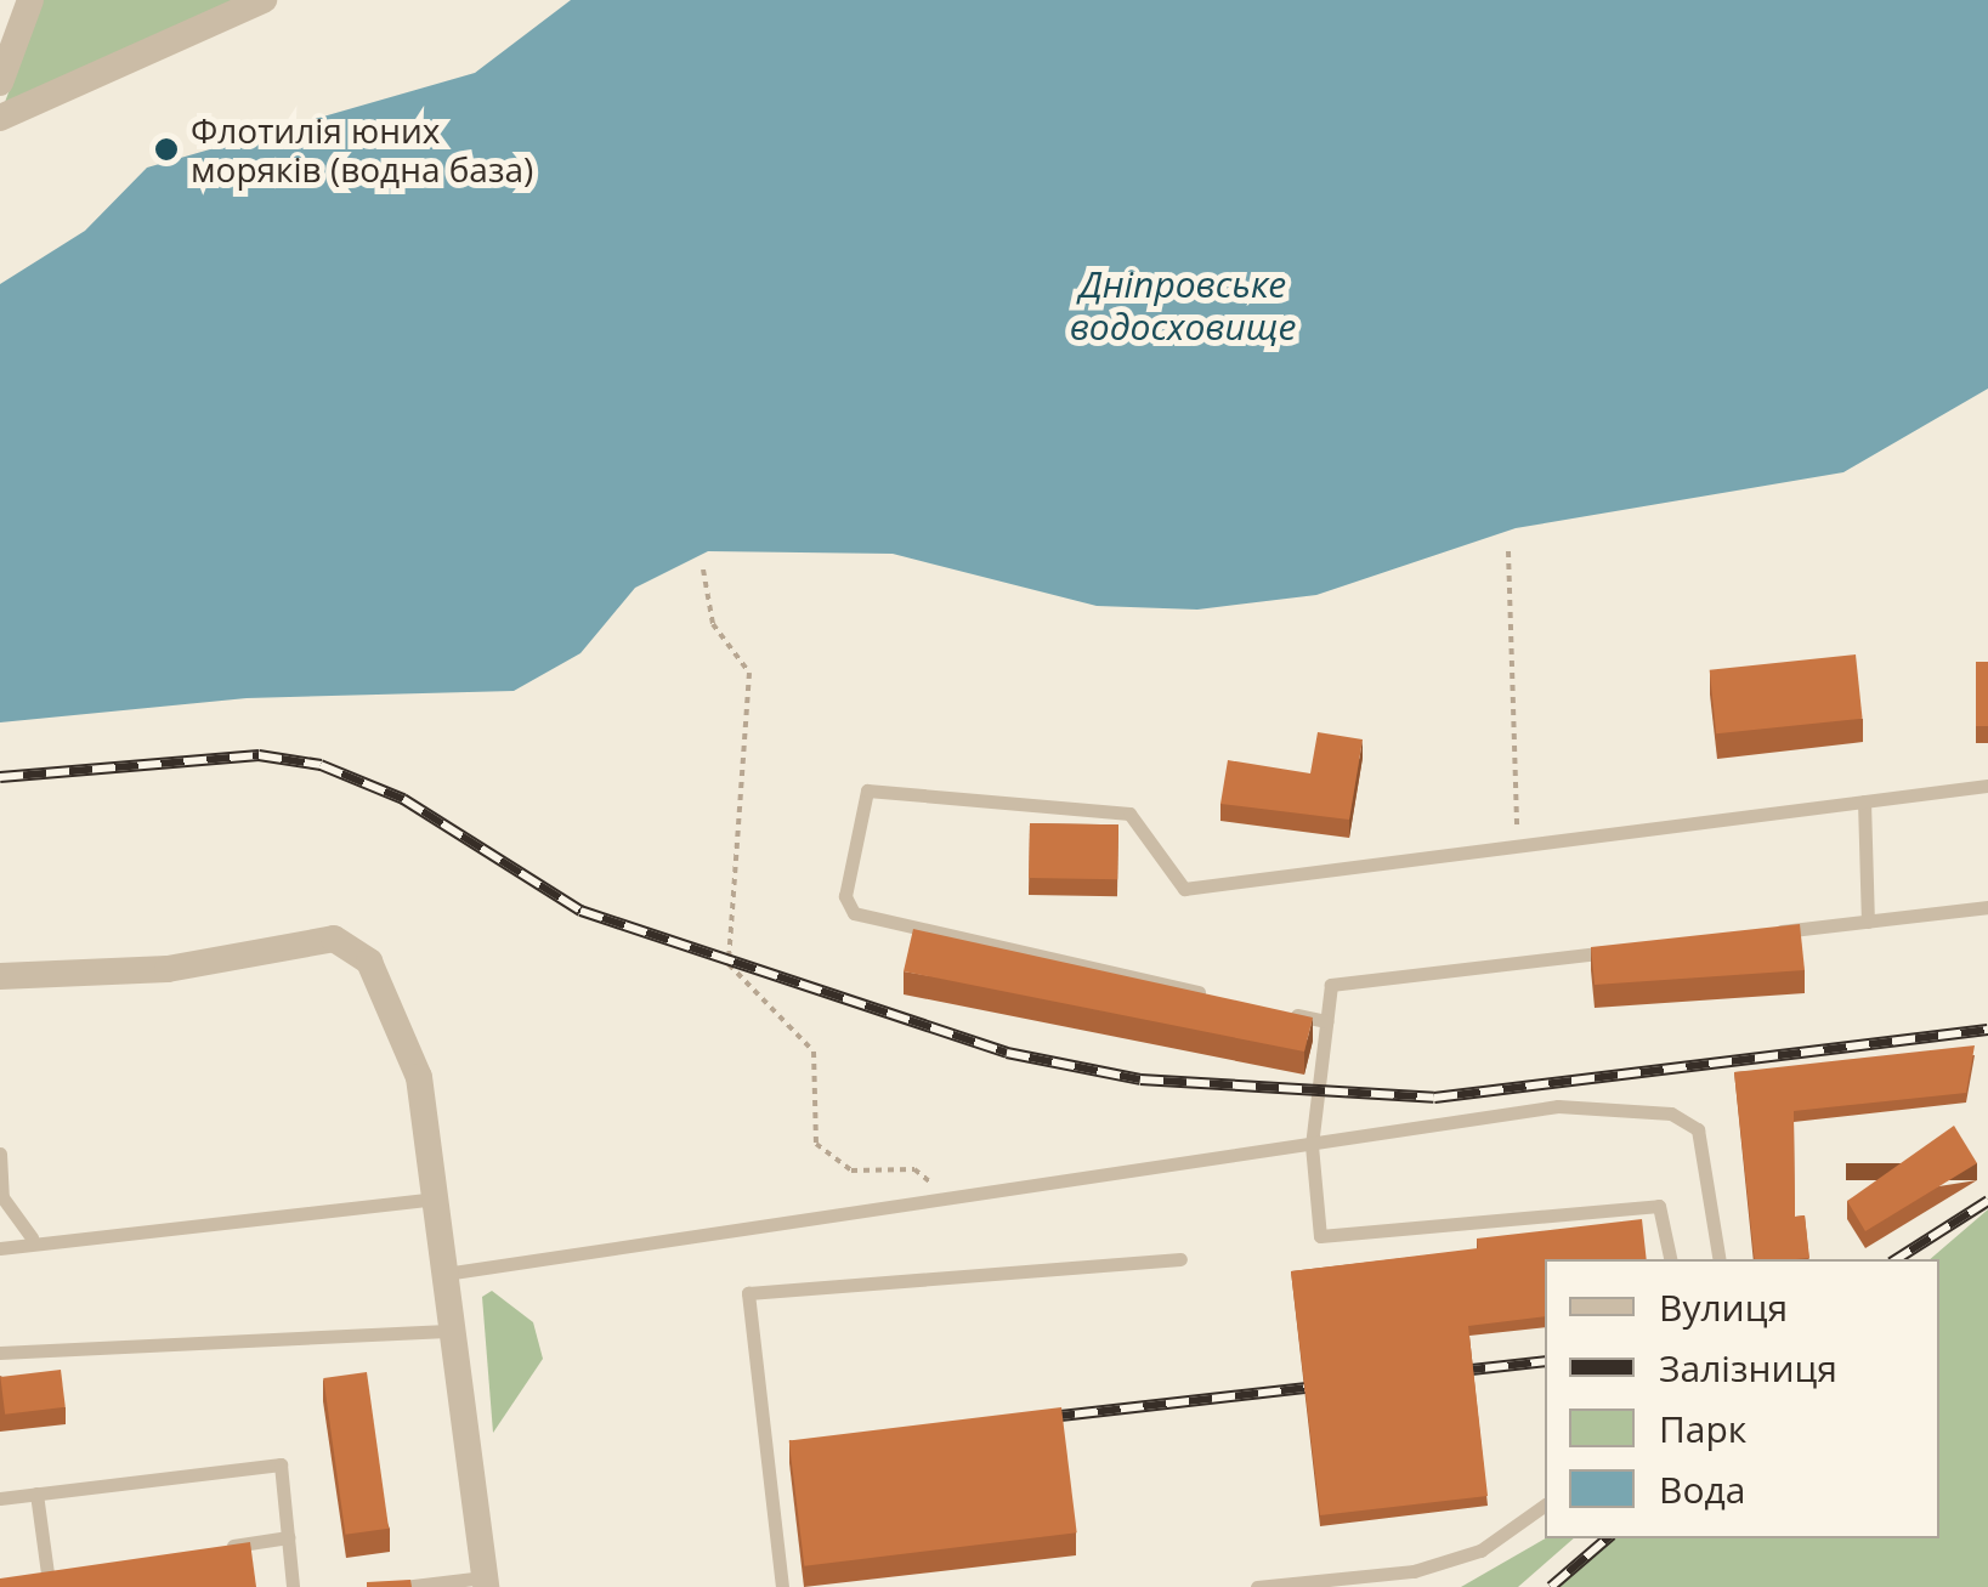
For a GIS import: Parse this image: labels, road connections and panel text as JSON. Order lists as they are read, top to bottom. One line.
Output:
{"water":["Дніпровське водосховище"],"places":["Флотилія юних моряків (водна база)"],"legend":["Вулиця","Залізниця","Парк","Вода"]}
